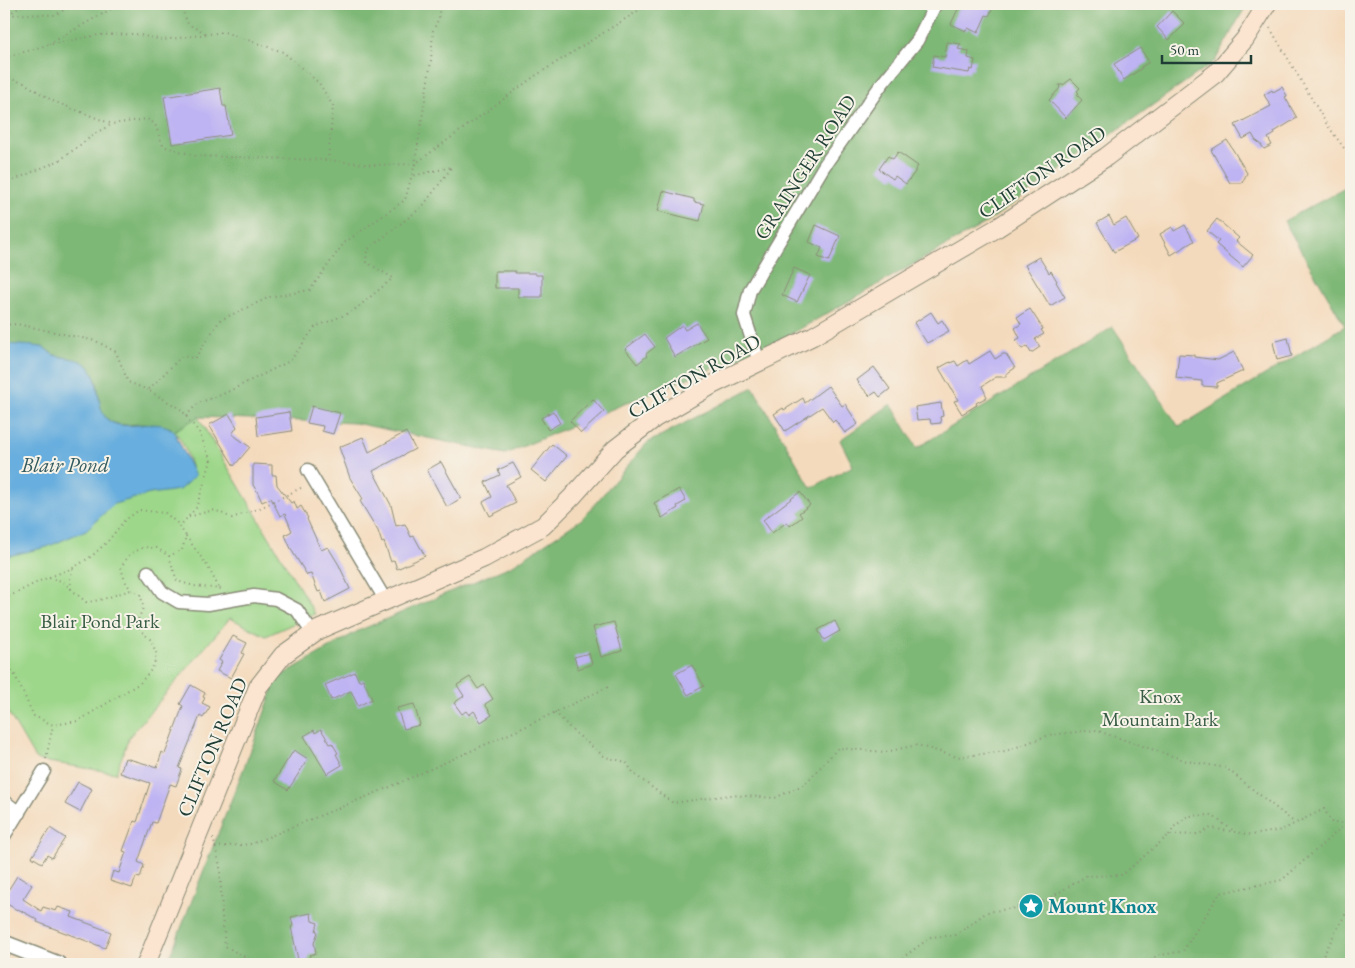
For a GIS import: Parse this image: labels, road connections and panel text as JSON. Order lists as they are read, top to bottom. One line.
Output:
{"streets":{"main road":["CLIFTON ROAD"],"street":["GRAINGER ROAD"]},"crossings":[["GRAINGER ROAD","CLIFTON ROAD"]],"water":["Blair Pond"],"parks":["Blair Pond Park","Knox Mountain Park"],"places":{"place":["Mount Knox"]},"scale_bar":"50 m"}
